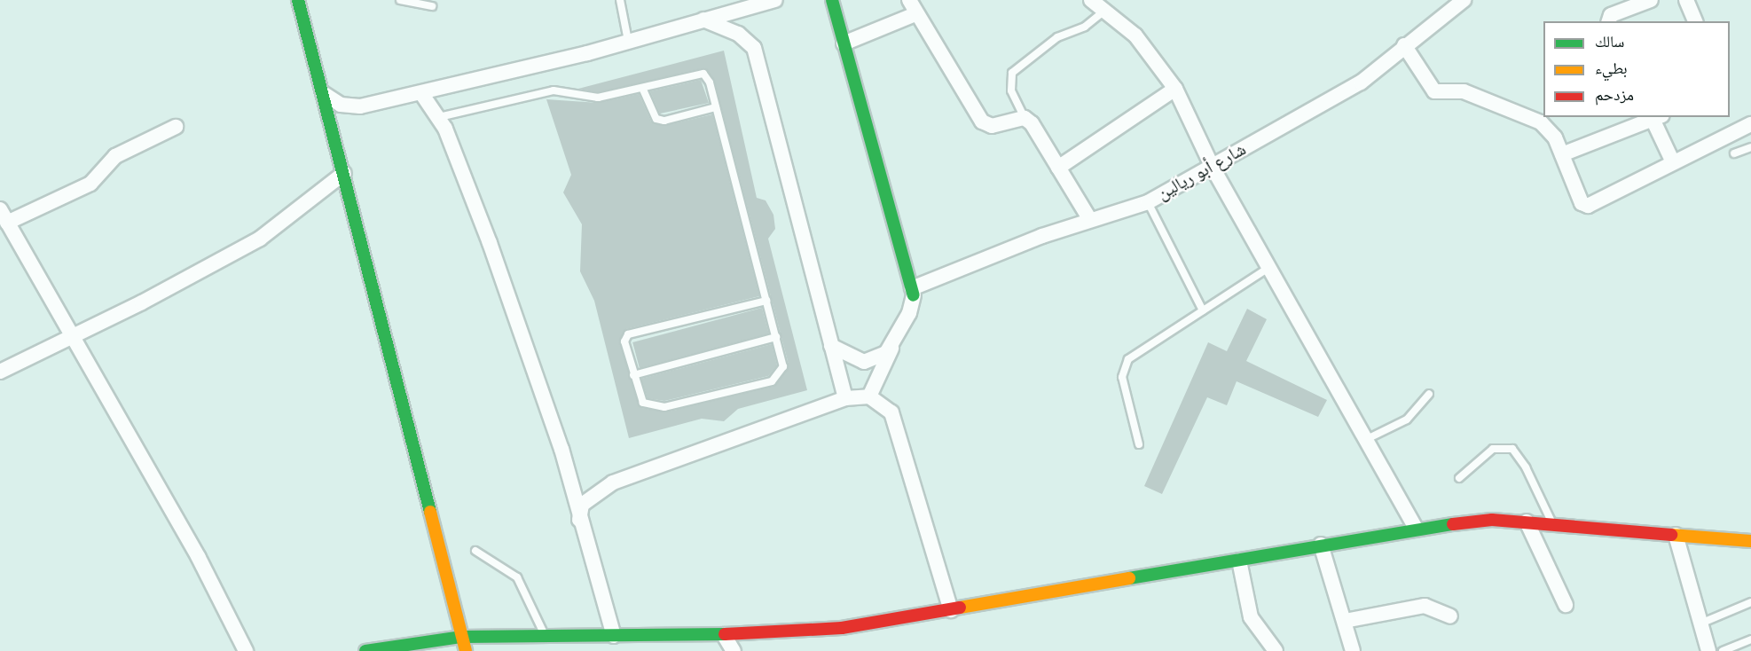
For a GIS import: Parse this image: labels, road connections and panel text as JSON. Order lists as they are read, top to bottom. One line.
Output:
{"streets":{"street":["شارع أبو ريالين"]},"legend":["سالك","بطيء","مزدحم"]}
